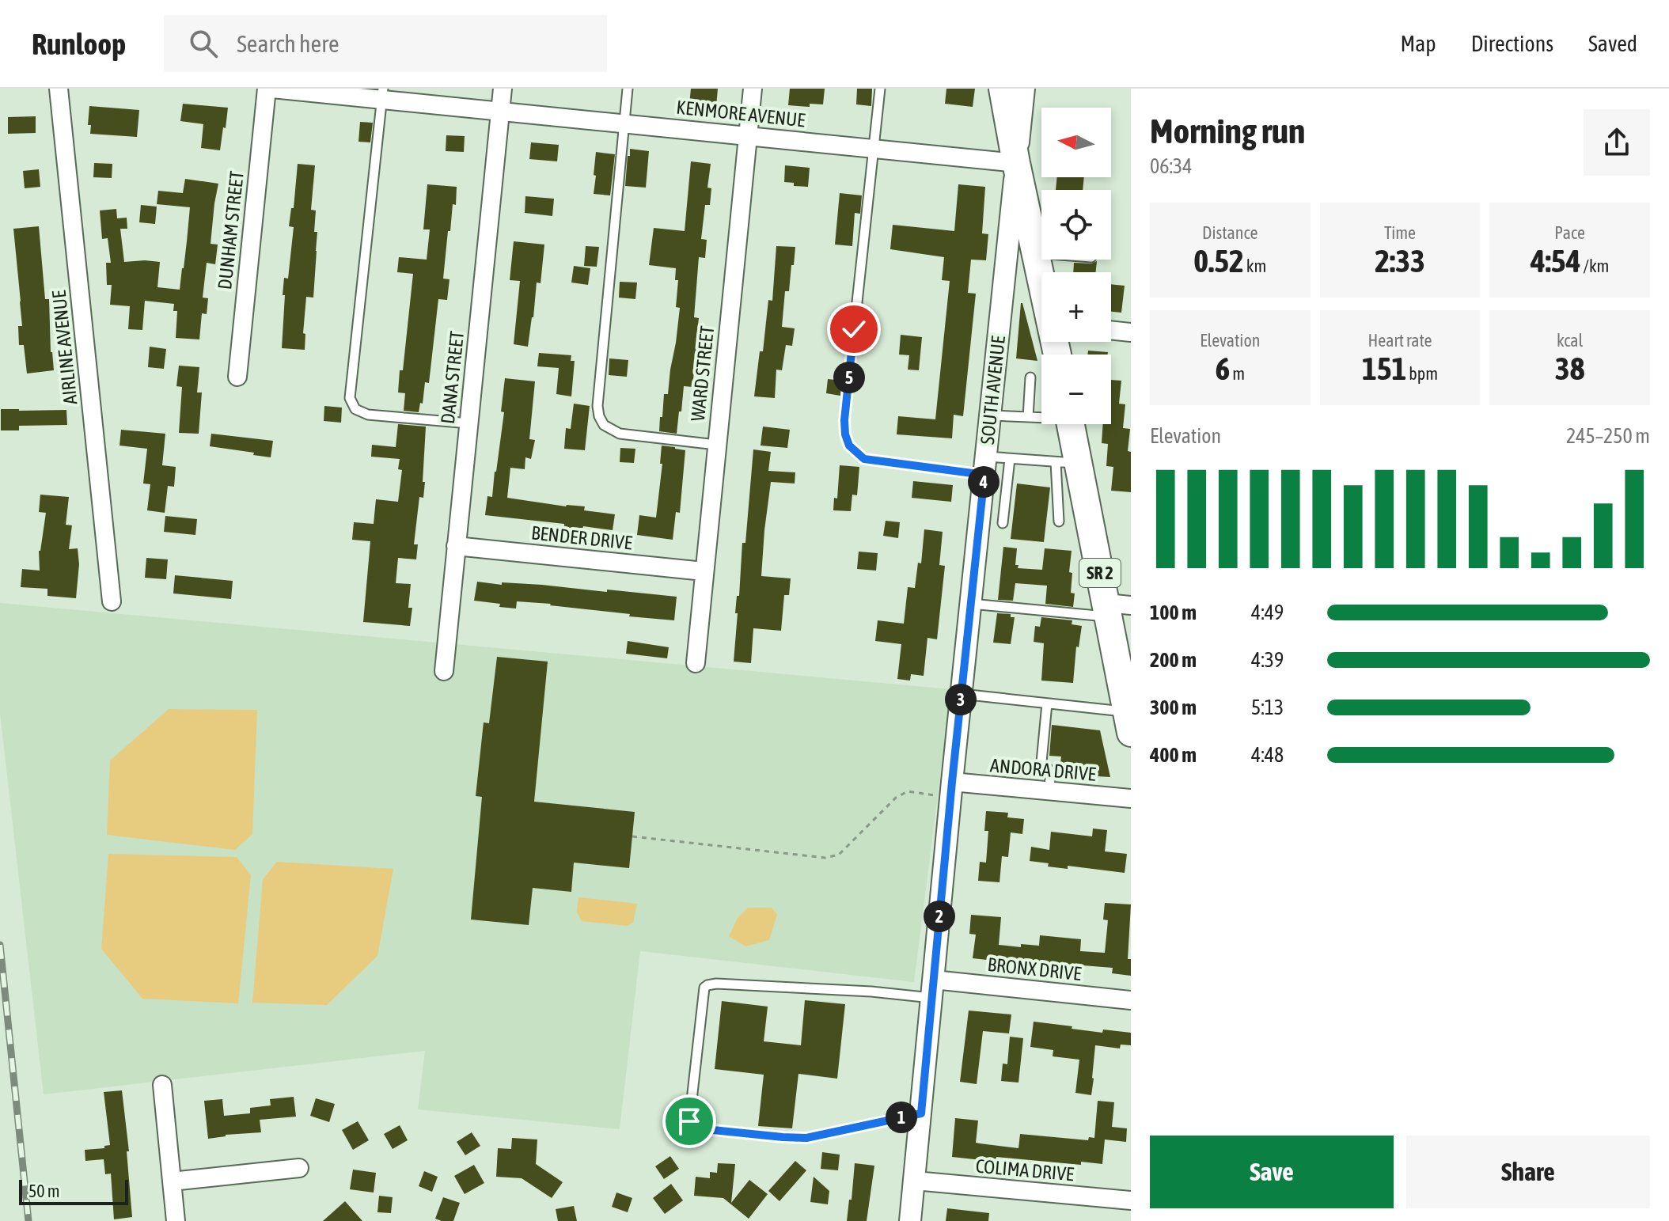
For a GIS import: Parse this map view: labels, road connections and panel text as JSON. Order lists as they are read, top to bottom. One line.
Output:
{"streets":{"main road":["SR 2"],"street":["KENMORE AVENUE","DUNHAM STREET","AIRLINE AVENUE","WARD STREET","DANA STREET","SOUTH AVENUE","BENDER DRIVE","ANDORA DRIVE","BRONX DRIVE","COLIMA DRIVE"]},"crossings":[["KENMORE AVENUE","WARD STREET"],["KENMORE AVENUE","DANA STREET"],["KENMORE AVENUE","SOUTH AVENUE"],["WARD STREET","BENDER DRIVE"],["DANA STREET","BENDER DRIVE"],["SOUTH AVENUE","ANDORA DRIVE"],["SOUTH AVENUE","BRONX DRIVE"],["SOUTH AVENUE","COLIMA DRIVE"]],"scale_bar":"50 m","north":"left","page":{"header":"Runloop","search":"Search here","nav":["Map","Directions","Saved"],"heading":["Morning run","06:34"],"map_buttons":["+","−"],"stats":[["Distance","0.52 km"],["Time","2:33"],["Pace","4:54 /km"],["Elevation","6 m"],["Heart rate","151 bpm"],["kcal","38"]],"pins":["5","4","3","2","1"],"chart":["Elevation","245–250 m"],"list":[{"name":"100 m","note":"4:49"},{"name":"200 m","note":"4:39"},{"name":"300 m","note":"5:13"},{"name":"400 m","note":"4:48"}],"buttons":["Save","Share"],"scale":"50 m"}}
